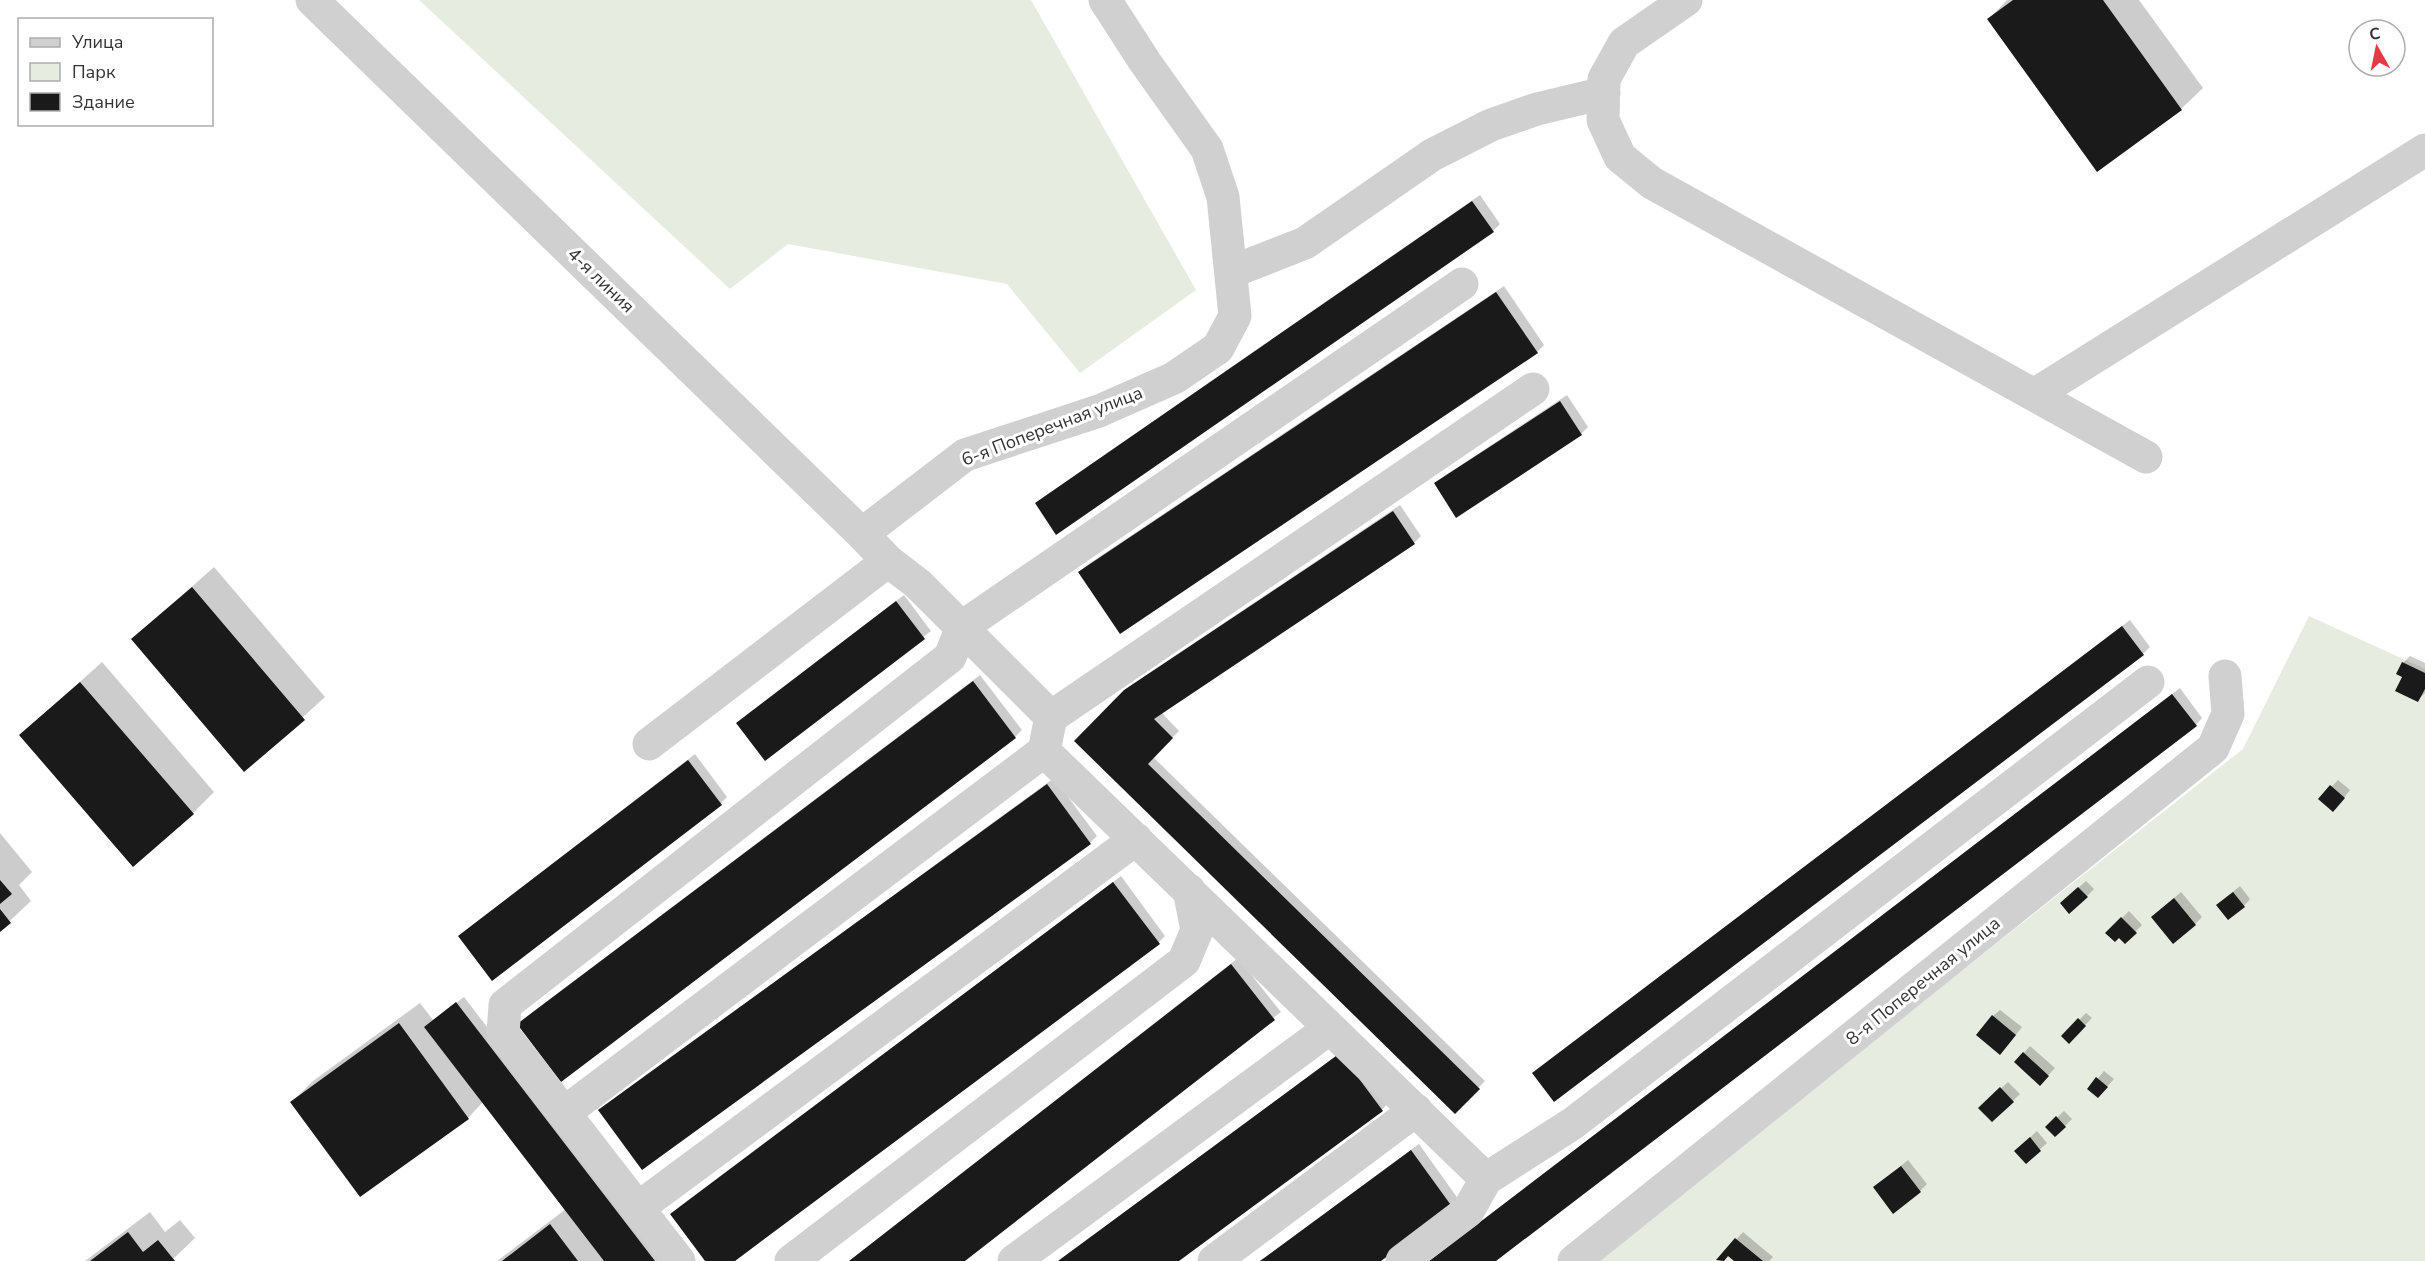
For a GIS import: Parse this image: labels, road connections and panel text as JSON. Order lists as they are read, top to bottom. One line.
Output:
{"streets":{"street":["4-я линия","6-я Поперечная улица","8-я Поперечная улица"]},"crossings":[["4-я линия","6-я Поперечная улица"]],"legend":["Улица","Парк","Здание"],"north":"top"}
